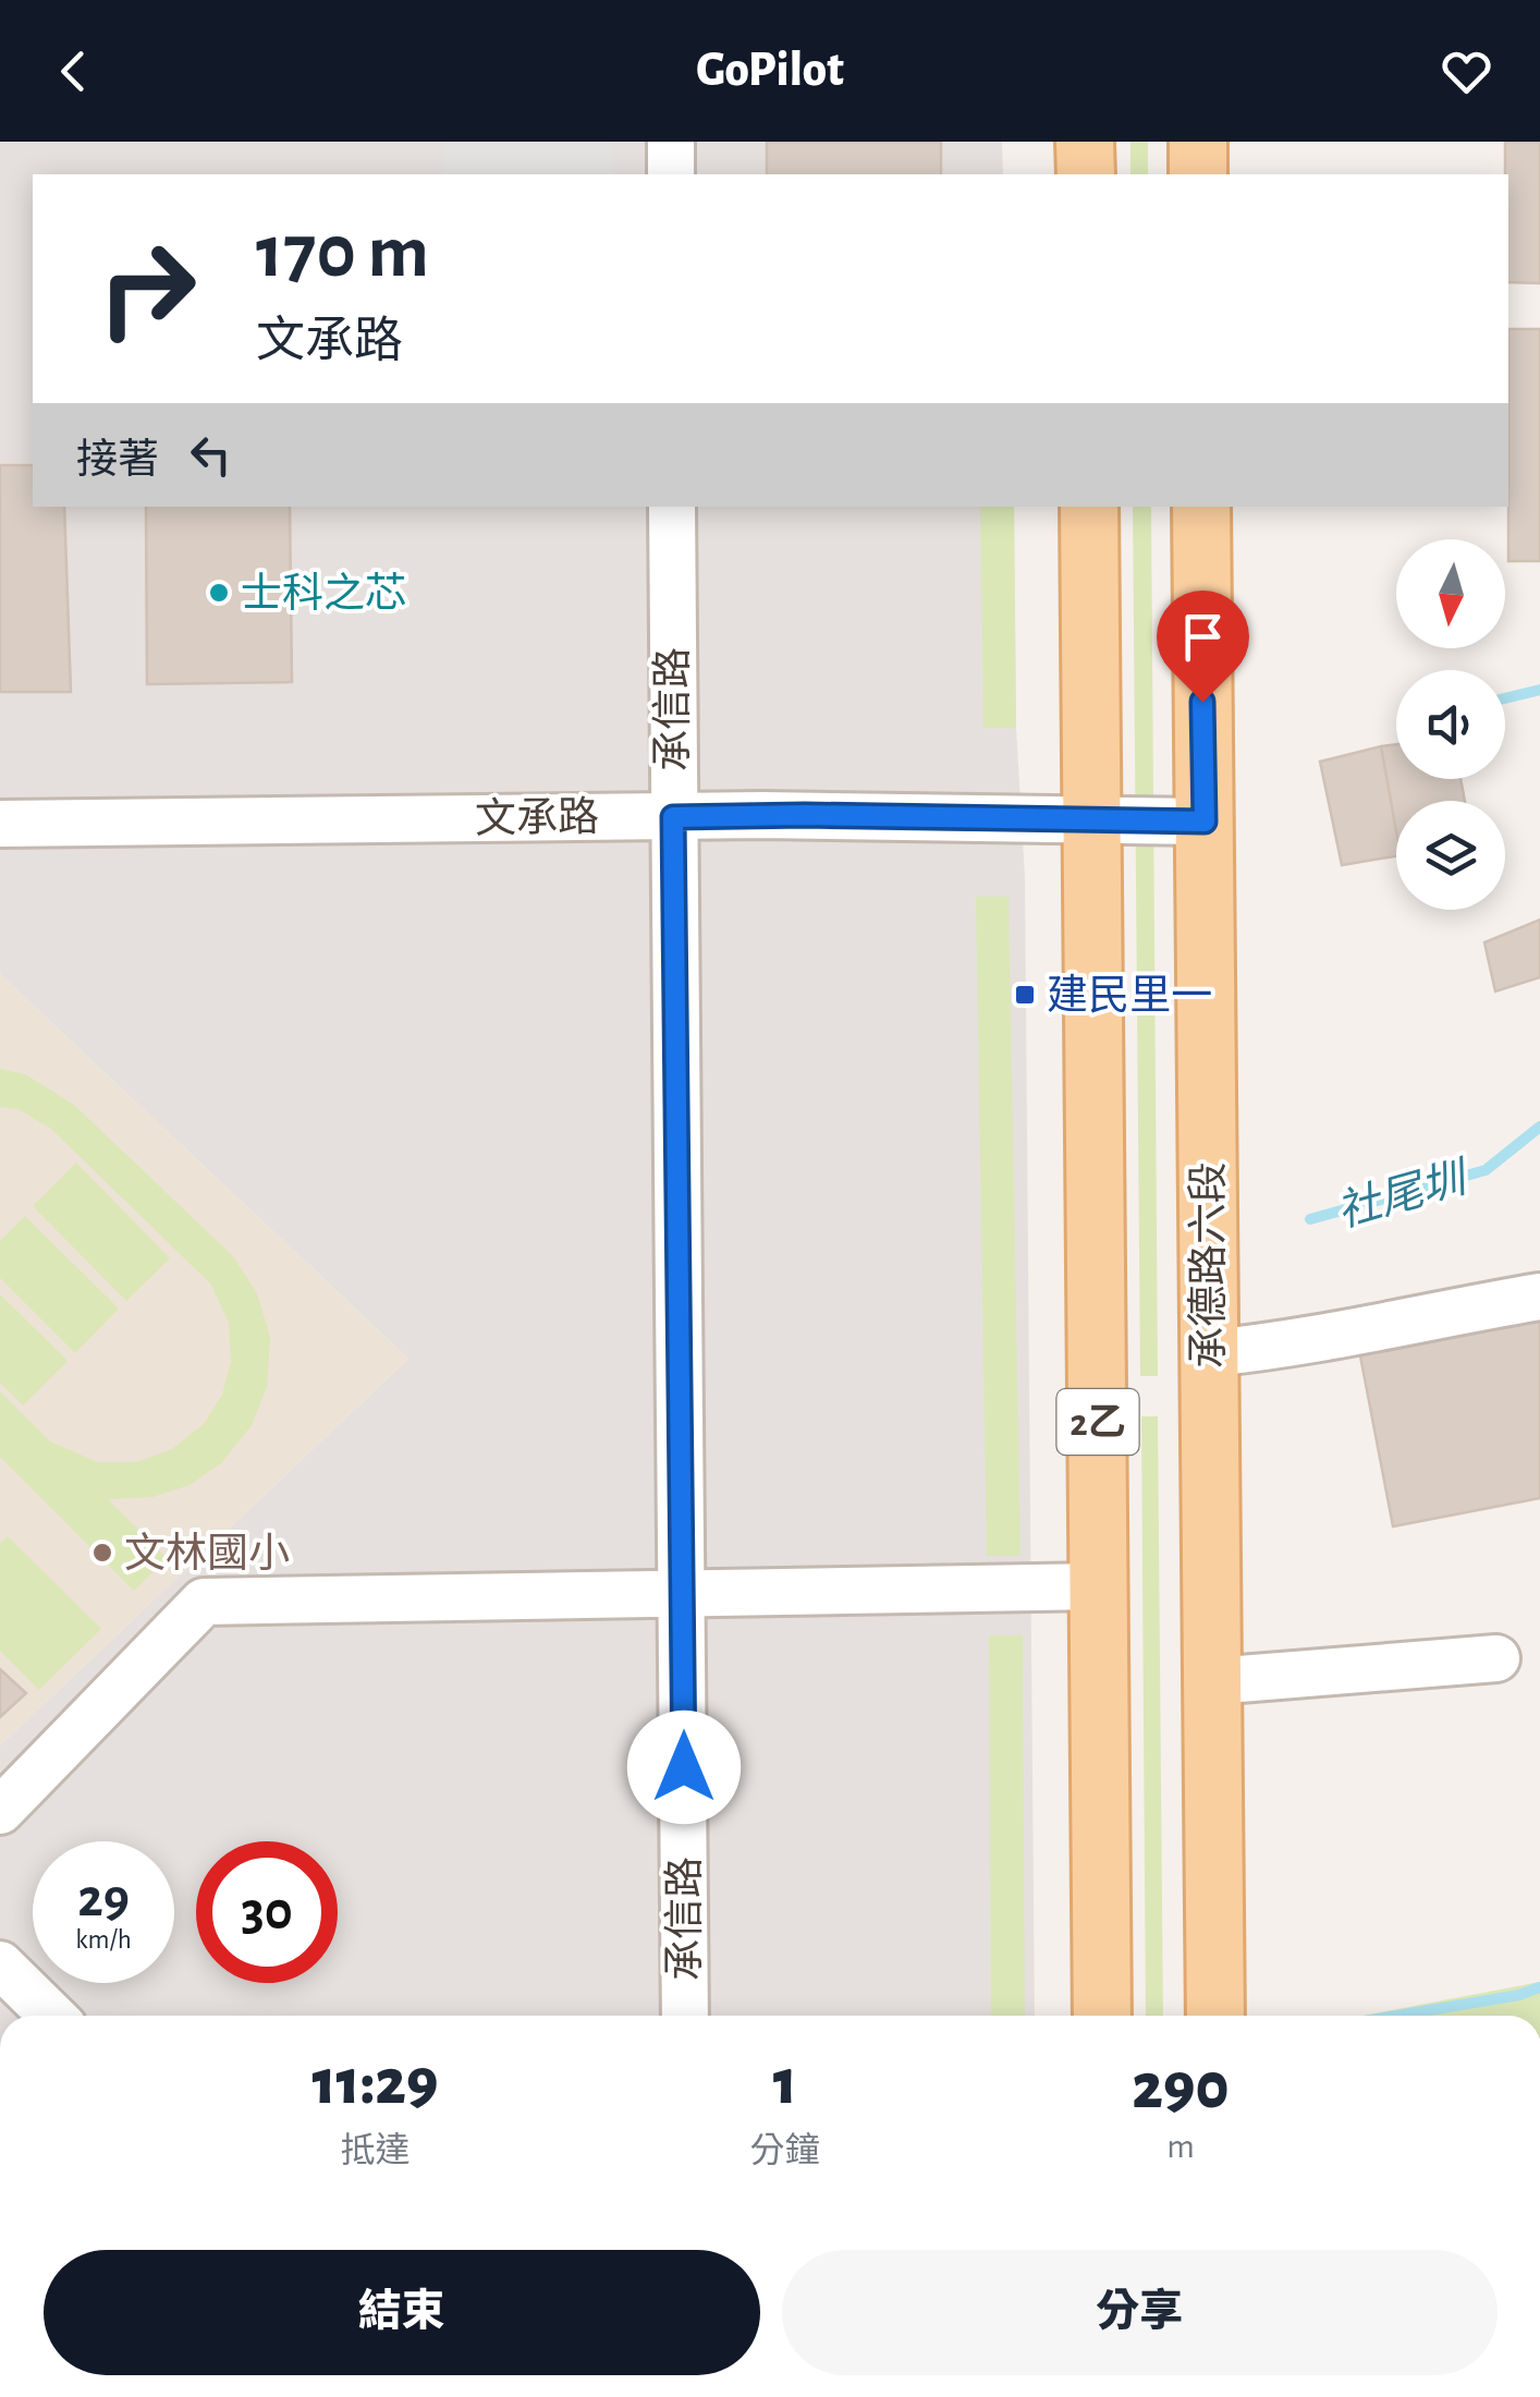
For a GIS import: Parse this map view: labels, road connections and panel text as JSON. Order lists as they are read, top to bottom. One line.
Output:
{"streets":{"main road":["承德路六段","2乙"],"street":["承信路","文承路"]},"crossings":[["承信路","文承路"],["文承路","承德路六段"],["文承路","2乙"]],"water":["社尾圳"],"places":{"other":["士科之芯","文林國小"],"transit":["建民里一"]},"north":"bottom","page":{"header":"GoPilot","turn":["170 m","文承路"],"then":"接著","speed":"29 km/h","limit":"30","eta":["11:29","抵達","1","分鐘","290","m"],"buttons":["結束","分享"]}}
